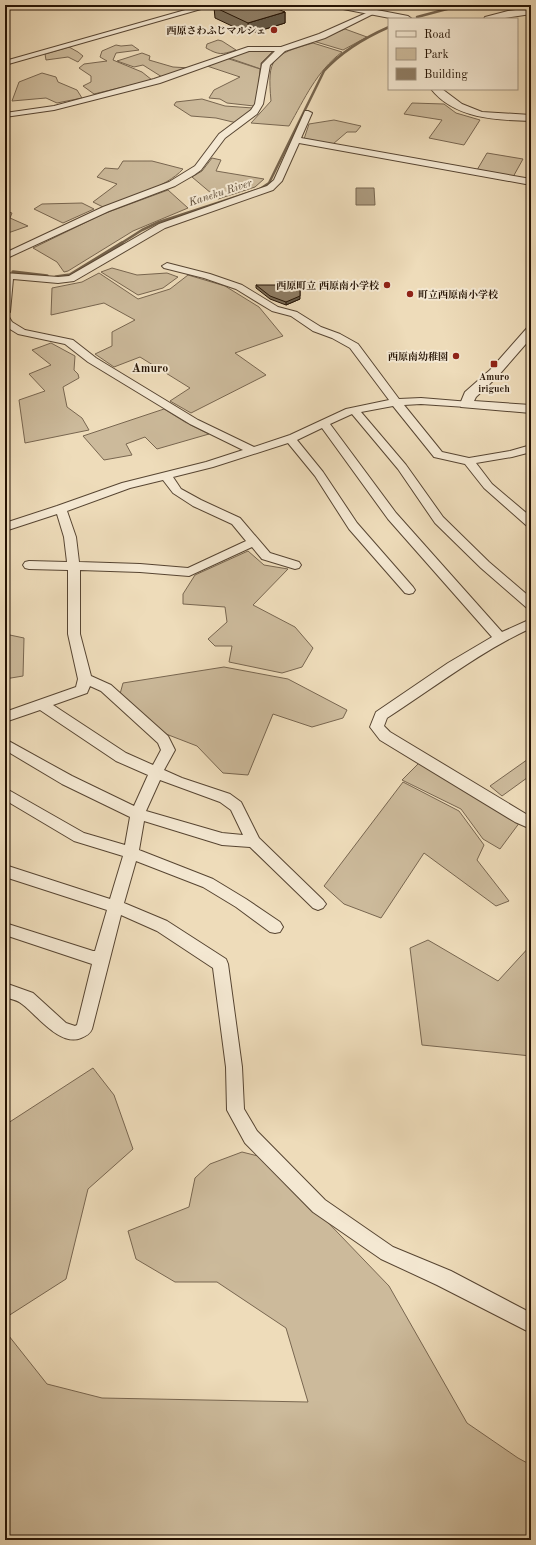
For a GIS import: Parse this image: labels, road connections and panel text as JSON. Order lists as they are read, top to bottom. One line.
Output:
{"districts":["Amuro"],"water":["Kaneku River"],"places":{"other":["西原さわふじマルシェ","西原町立 西原南小学校","町立西原南小学校","西原南幼稚園"],"transit":["Amuro iriguch"]},"legend":["Road","Park","Building"]}
